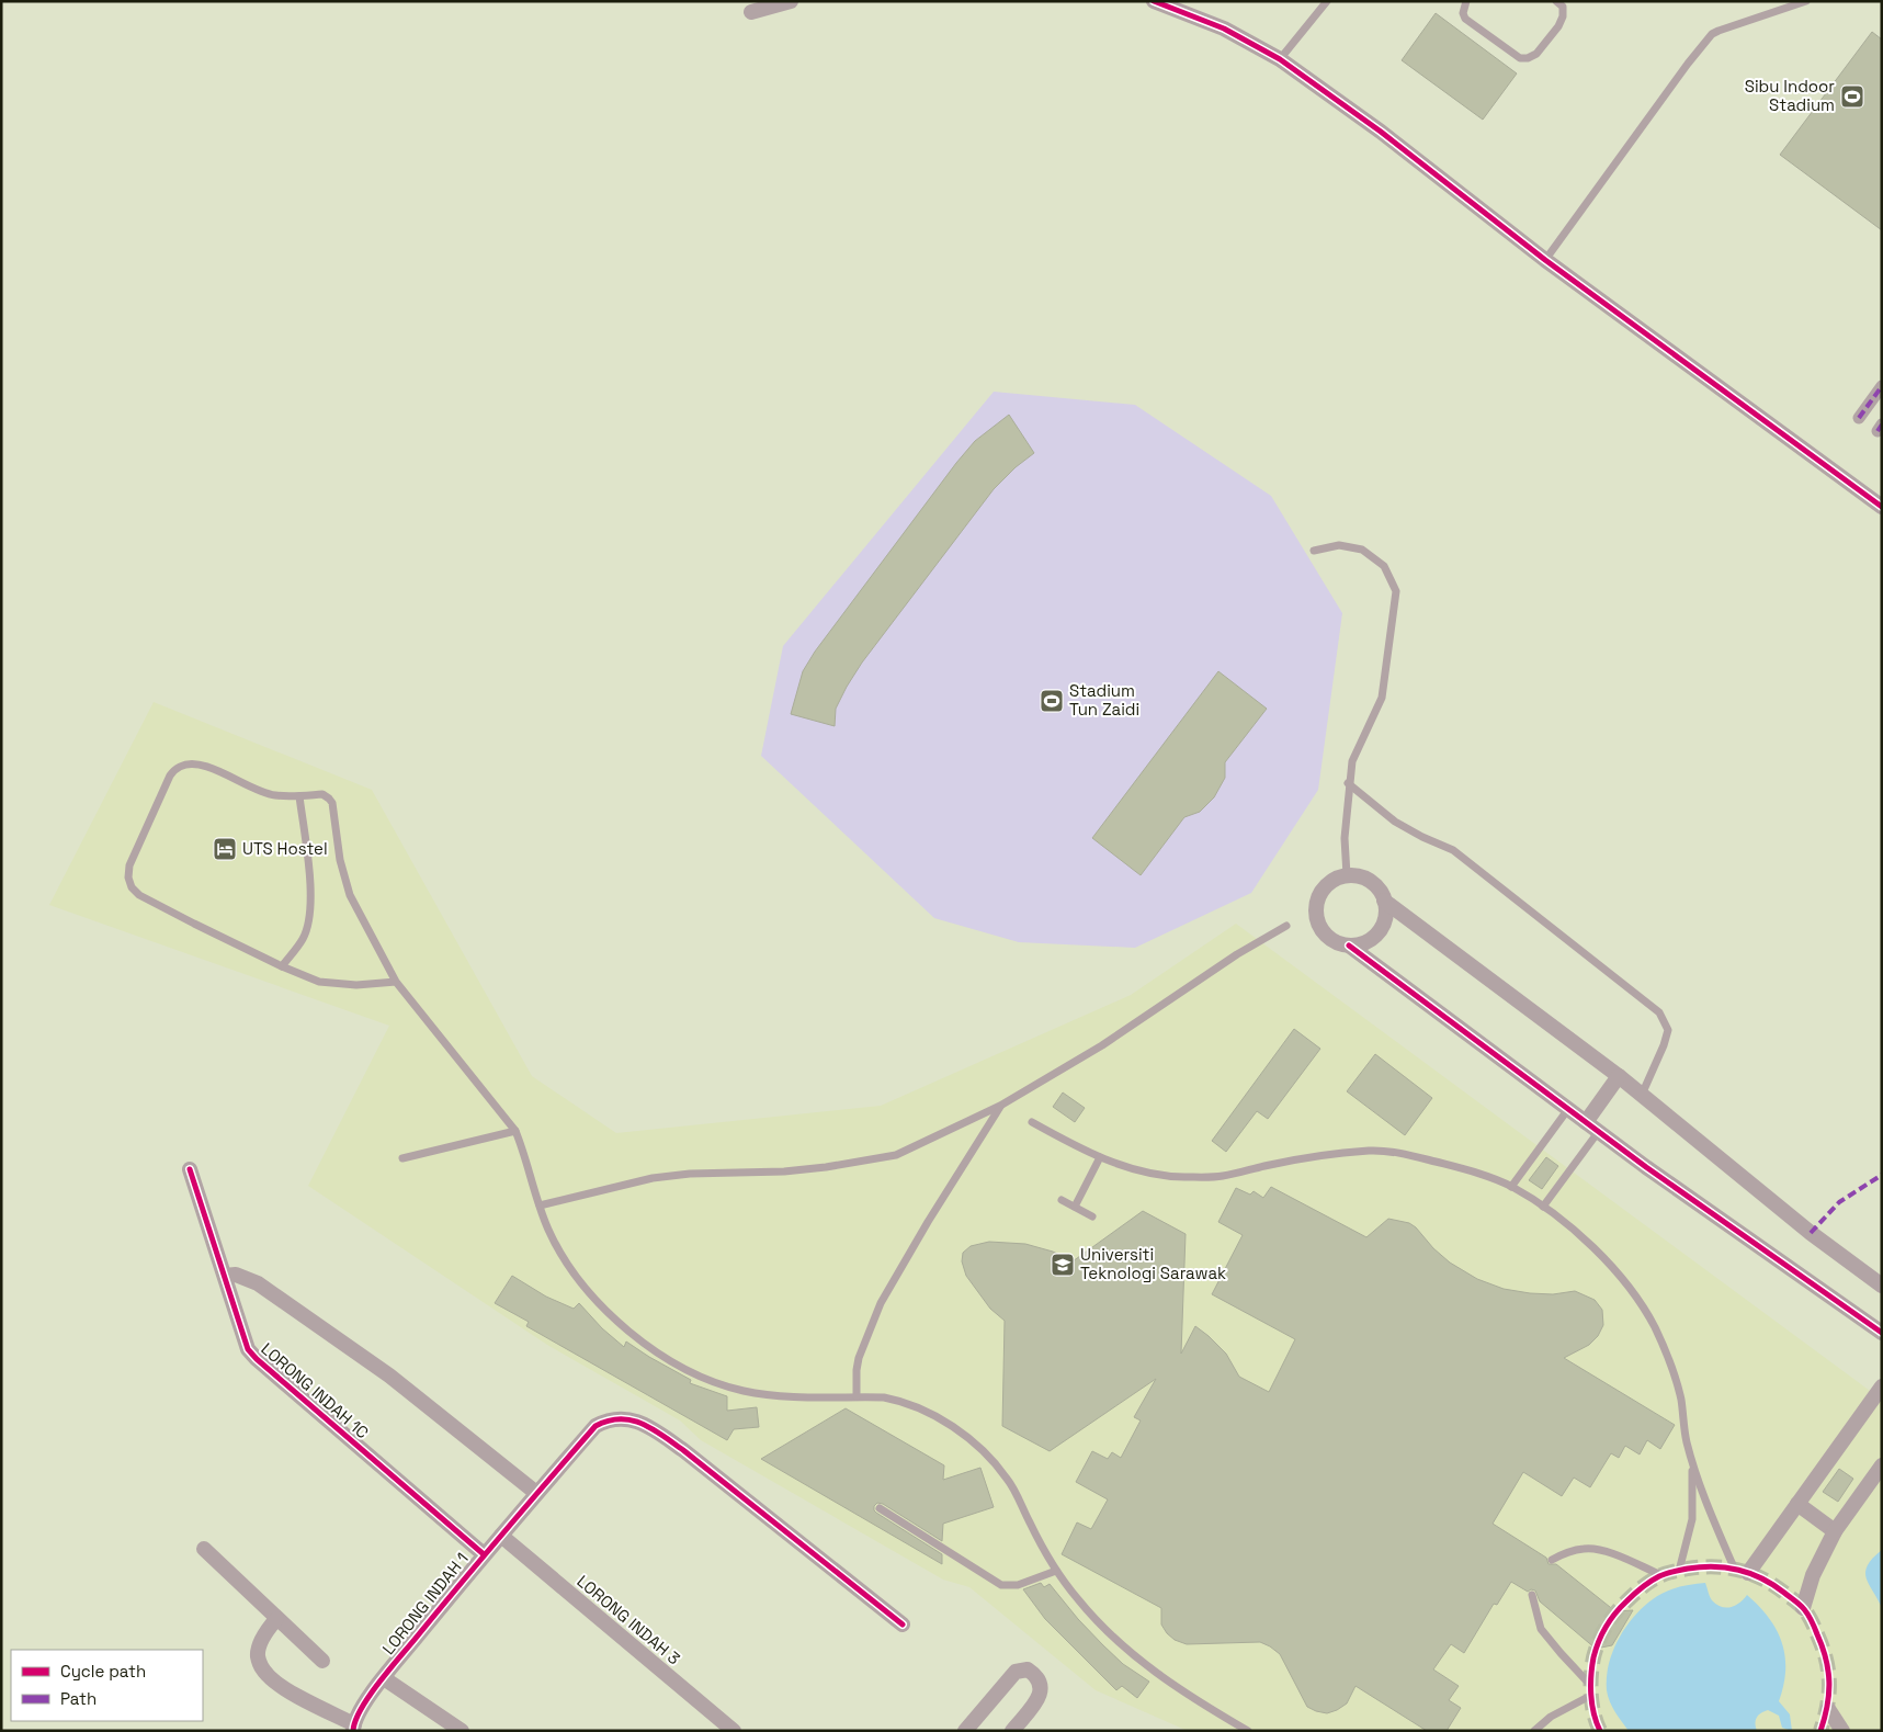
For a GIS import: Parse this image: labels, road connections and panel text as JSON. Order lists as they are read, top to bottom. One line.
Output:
{"streets":{"street":["LORONG INDAH 1C","LORONG INDAH 1","LORONG INDAH 3"]},"crossings":[["LORONG INDAH 1C","LORONG INDAH 1"],["LORONG INDAH 1","LORONG INDAH 3"]],"places":{"sports":["Sibu Indoor Stadium","Stadium Tun Zaidi"],"hotel":["UTS Hostel"],"school or university":["Universiti Teknologi Sarawak"]},"legend":["Cycle path","Path"]}
